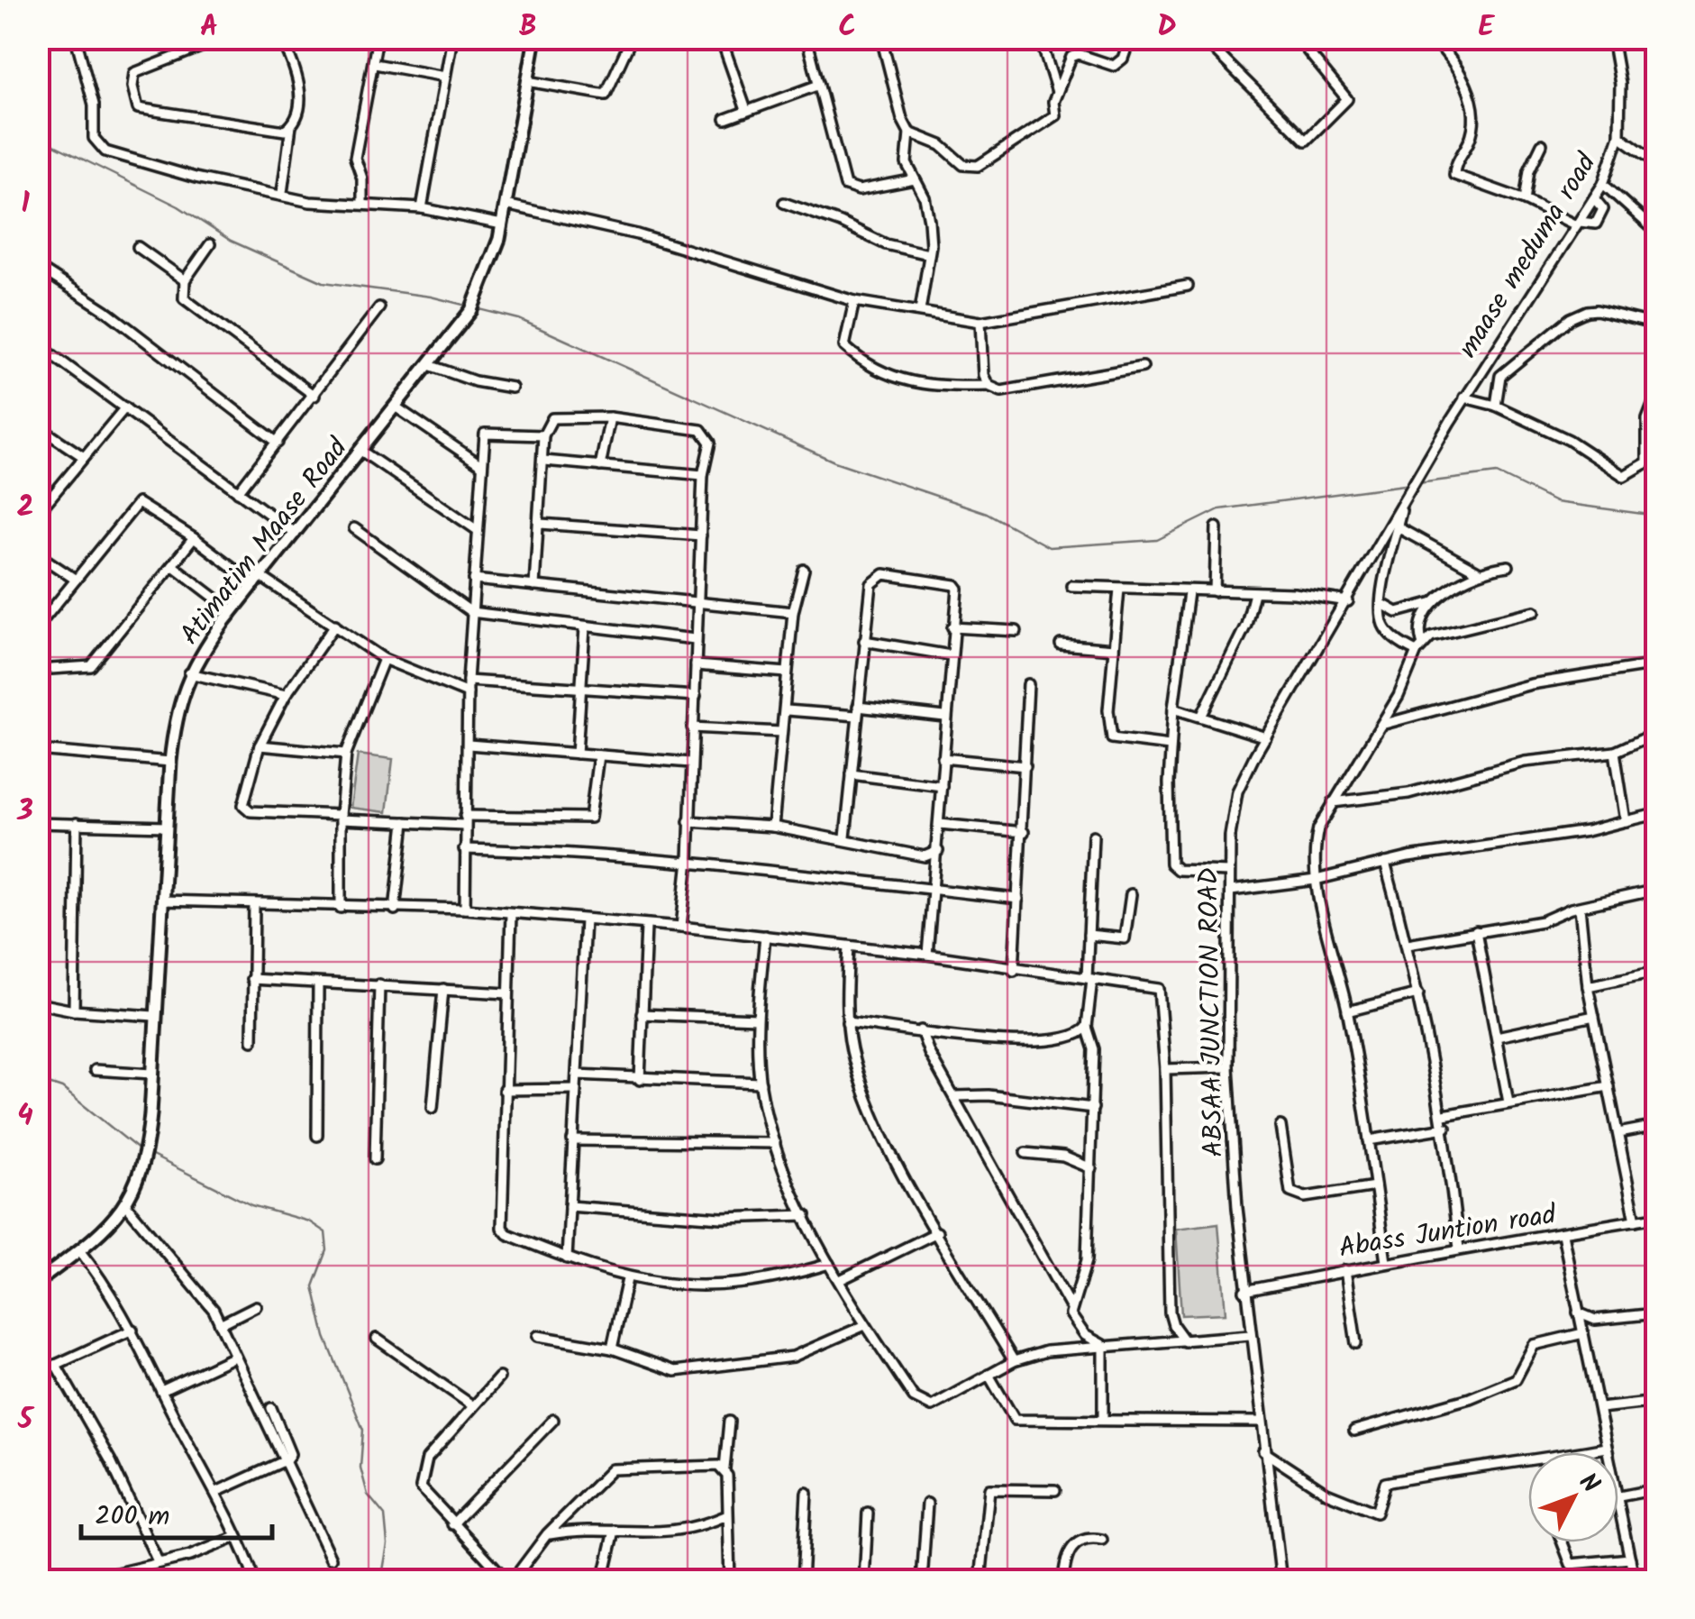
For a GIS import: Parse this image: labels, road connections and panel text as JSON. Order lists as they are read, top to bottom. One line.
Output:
{"streets":{"main road":["Atimatim Maase Road"],"street":["maase meduma road","ABSAA JUNCTION ROAD","Abass Juntion road"]},"crossings":[["maase meduma road","ABSAA JUNCTION ROAD"],["ABSAA JUNCTION ROAD","Abass Juntion road"]],"scale_bar":"200 m","north":"top right","grid":{"columns":["A","B","C","D","E"],"rows":["1","2","3","4","5"]}}
